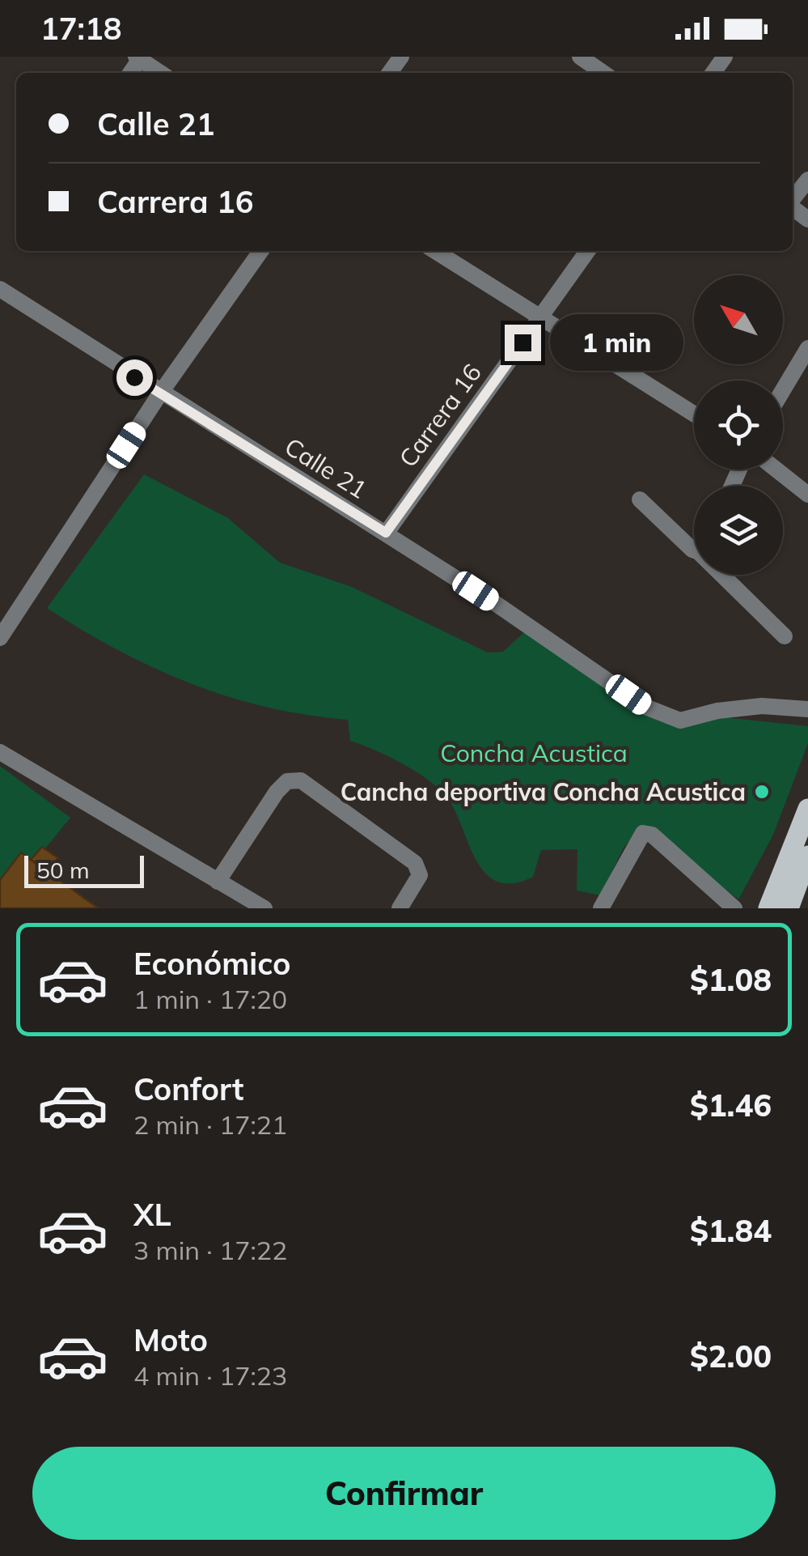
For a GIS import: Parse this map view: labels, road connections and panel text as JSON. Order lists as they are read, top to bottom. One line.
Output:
{"streets":{"street":["Carrera 16","Calle 21"]},"crossings":[["Carrera 16","Calle 21"]],"parks":["Concha Acustica"],"places":["Cancha deportiva Concha Acustica"],"scale_bar":"50 m","north":"top left","page":{"status":"17:18","banner":["Calle 21","Carrera 16"],"bubble":"1 min","scale":"50 m","list":[{"name":"Económico","note":"1 min · 17:20","value":"$1.08"},{"name":"Confort","note":"2 min · 17:21","value":"$1.46"},{"name":"XL","note":"3 min · 17:22","value":"$1.84"},{"name":"Moto","note":"4 min · 17:23","value":"$2.00"}],"buttons":"Confirmar"}}
